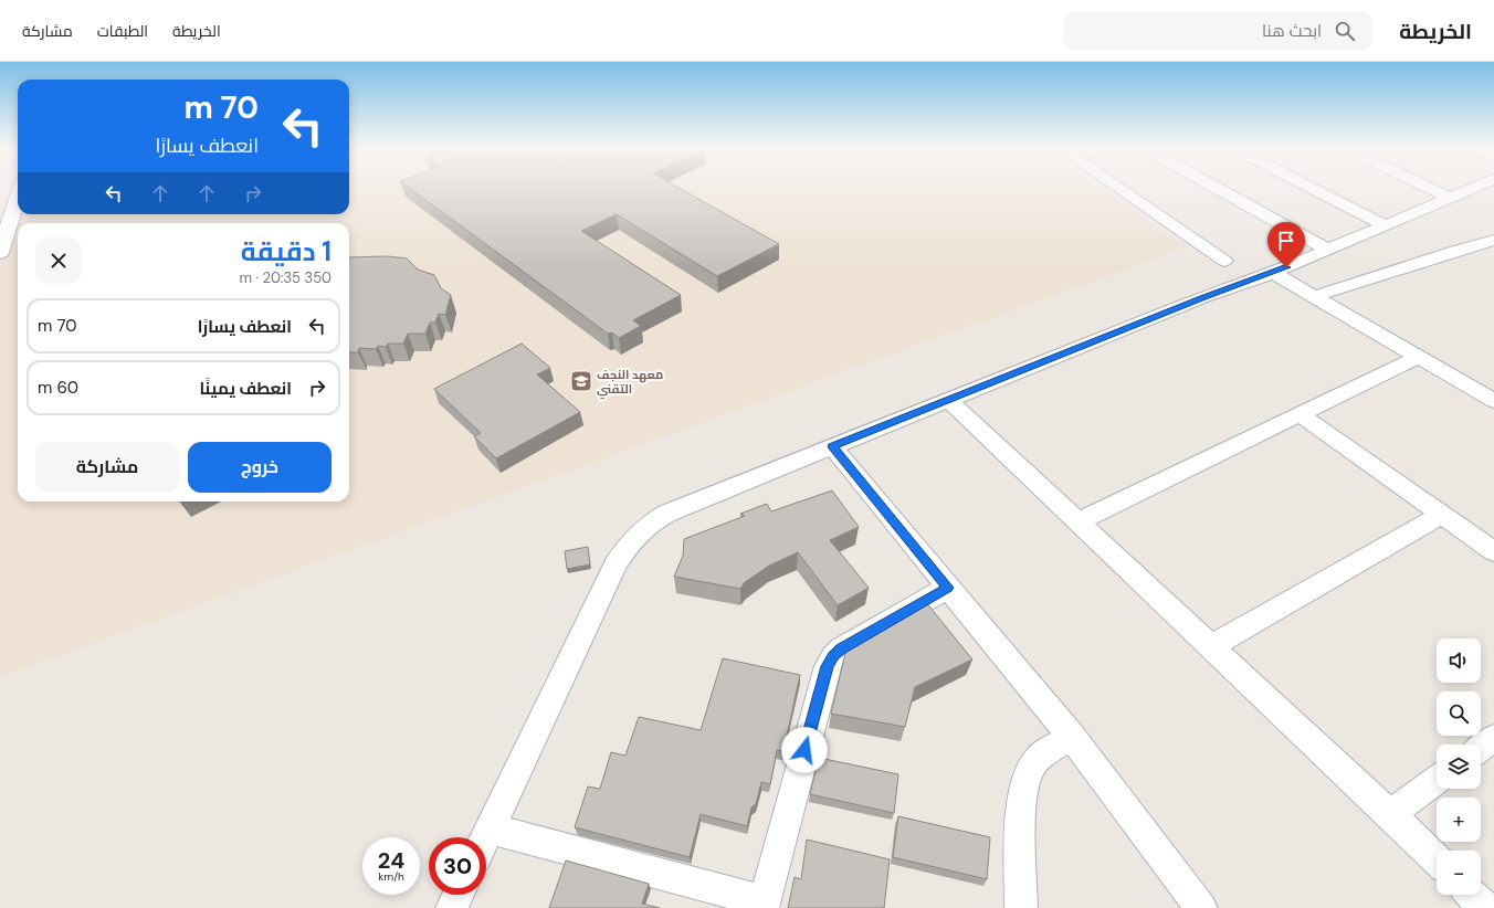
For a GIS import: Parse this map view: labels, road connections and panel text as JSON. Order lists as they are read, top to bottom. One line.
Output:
{"places":{"school or university":["معهد النجف التقني"]},"page":{"header":"الخريطة","search":"ابحث هنا","nav":["الخريطة","الطبقات","مشاركة"],"turn":["70 m","انعطف يسارًا"],"heading":["1 دقيقة","350 m · 20:35"],"list":[{"name":"انعطف يسارًا","value":"70 m"},{"name":"انعطف يمينًا","value":"60 m"}],"buttons":["خروج","مشاركة"],"map_buttons":["+","−"],"speed":"24 km/h","limit":"30"}}
